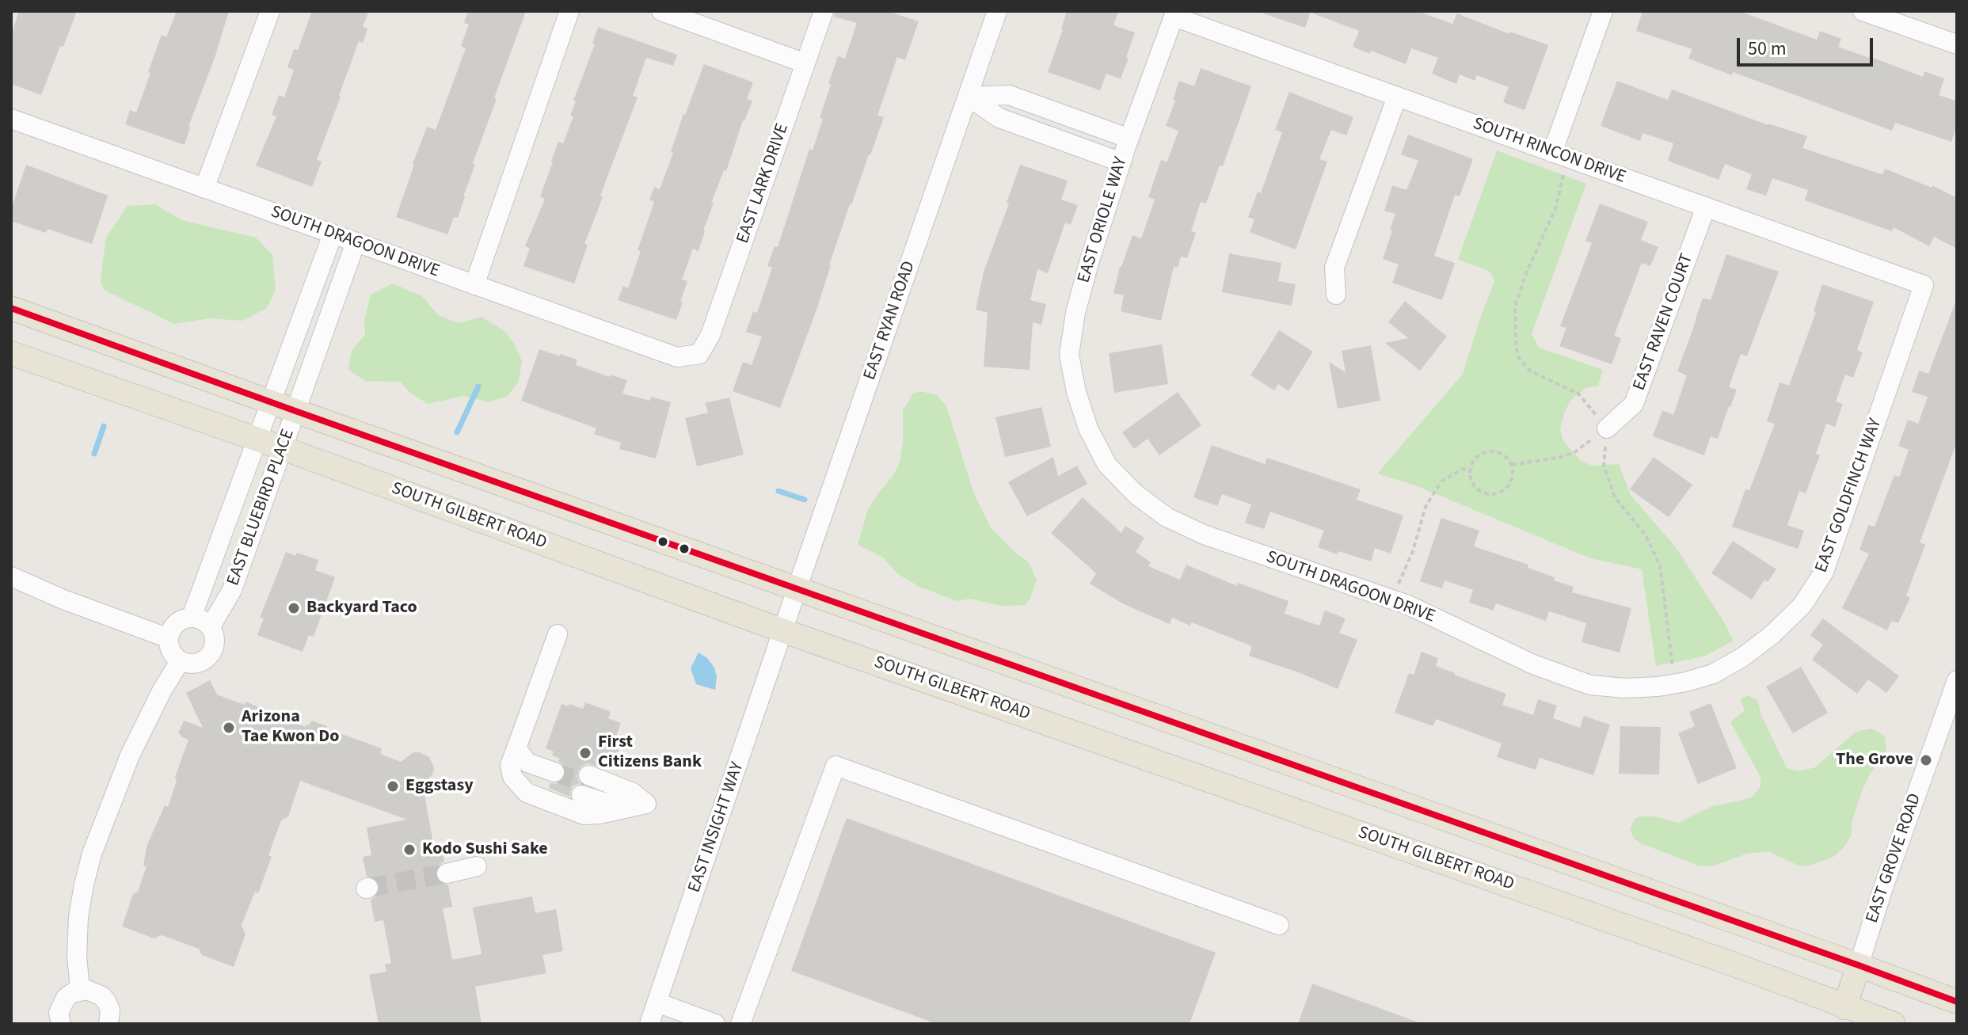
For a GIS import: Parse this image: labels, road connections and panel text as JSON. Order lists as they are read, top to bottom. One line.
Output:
{"streets":{"main road":["SOUTH GILBERT ROAD"],"street":["SOUTH RINCON DRIVE","EAST LARK DRIVE","EAST ORIOLE WAY","SOUTH DRAGOON DRIVE","EAST RYAN ROAD","EAST RAVEN COURT","EAST GOLDFINCH WAY","EAST BLUEBIRD PLACE","EAST INSIGHT WAY","EAST GROVE ROAD"]},"crossings":[["SOUTH RINCON DRIVE","EAST ORIOLE WAY"],["SOUTH RINCON DRIVE","EAST RAVEN COURT"],["SOUTH RINCON DRIVE","EAST GOLDFINCH WAY"],["EAST LARK DRIVE","SOUTH DRAGOON DRIVE"],["EAST ORIOLE WAY","SOUTH DRAGOON DRIVE"],["SOUTH DRAGOON DRIVE","EAST GOLDFINCH WAY"],["SOUTH DRAGOON DRIVE","EAST BLUEBIRD PLACE"],["EAST RYAN ROAD","SOUTH GILBERT ROAD"],["EAST RYAN ROAD","EAST INSIGHT WAY"],["EAST BLUEBIRD PLACE","SOUTH GILBERT ROAD"],["SOUTH GILBERT ROAD","EAST INSIGHT WAY"],["SOUTH GILBERT ROAD","EAST GROVE ROAD"]],"places":["Backyard Taco","Arizona Tae Kwon Do","First Citizens Bank","The Grove","Eggstasy","Kodo Sushi Sake"],"scale_bar":"50 m"}
